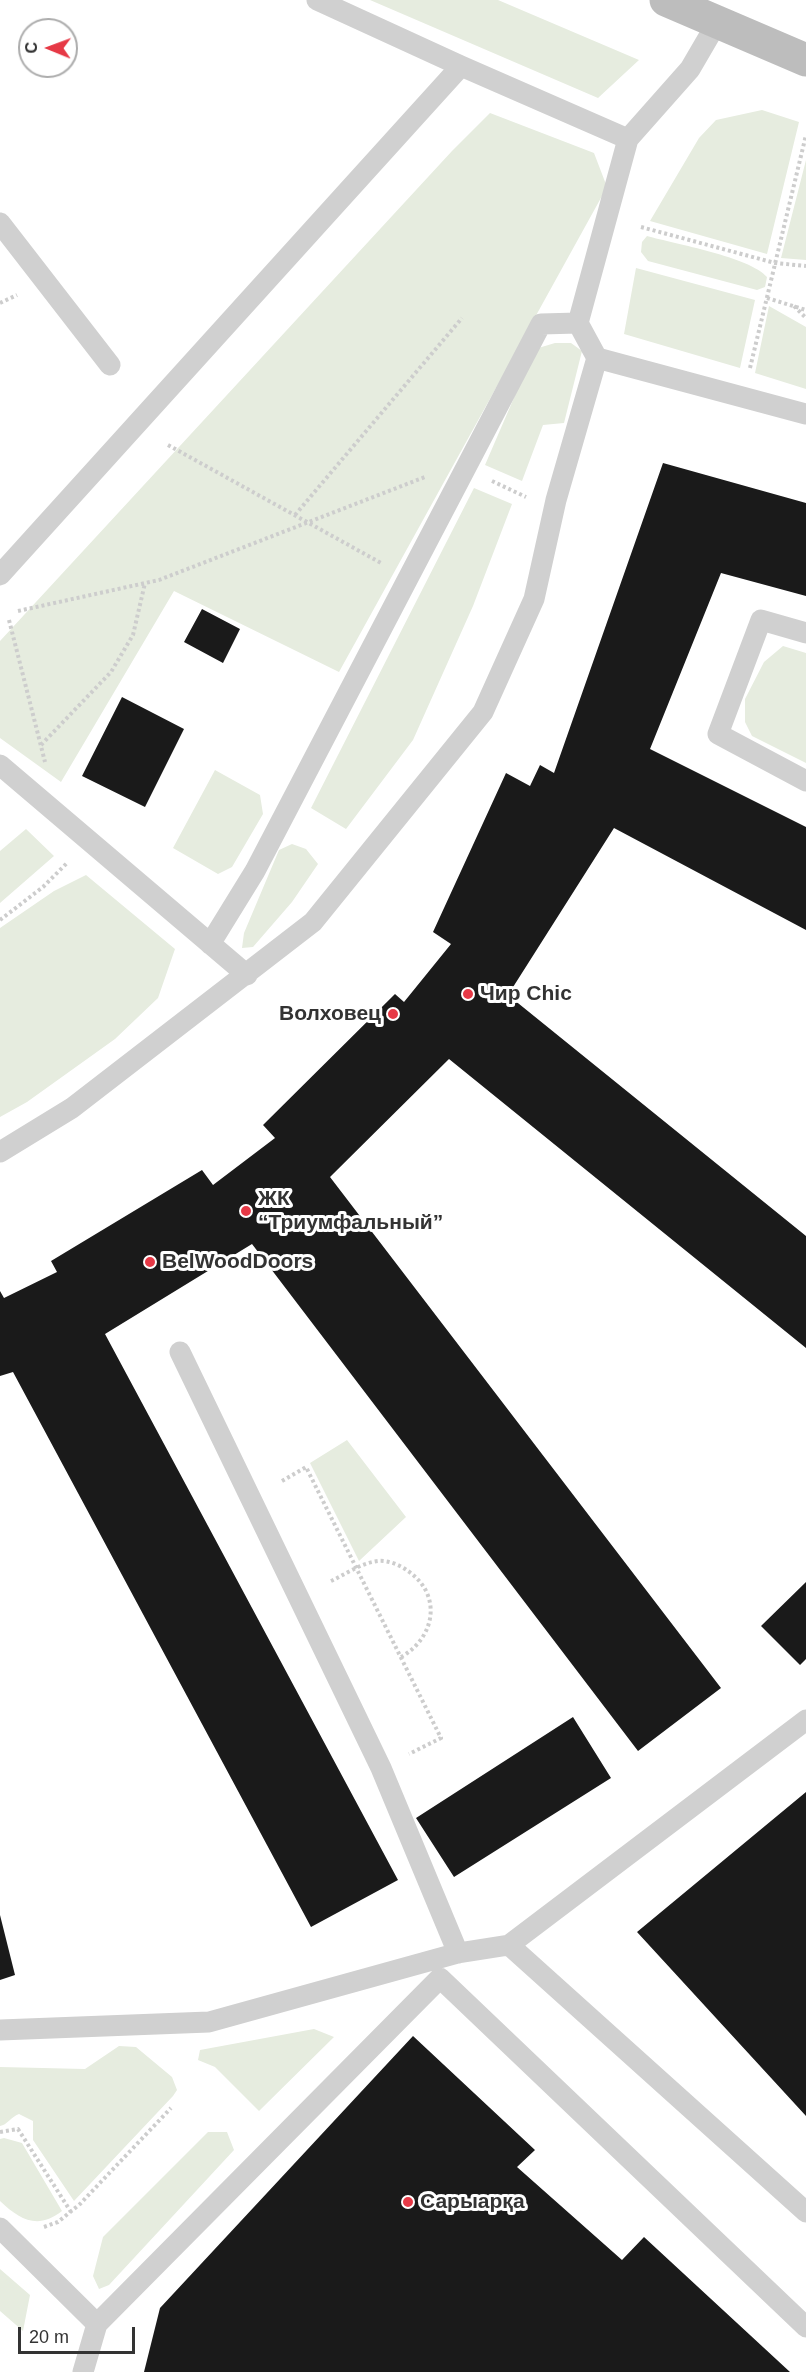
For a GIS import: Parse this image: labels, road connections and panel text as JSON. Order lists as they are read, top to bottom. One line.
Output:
{"places":["Чир Chic","Волховец","ЖК “Триумфальный”","BelWoodDoors","Сарыарқа"],"scale_bar":"20 m","north":"left"}
